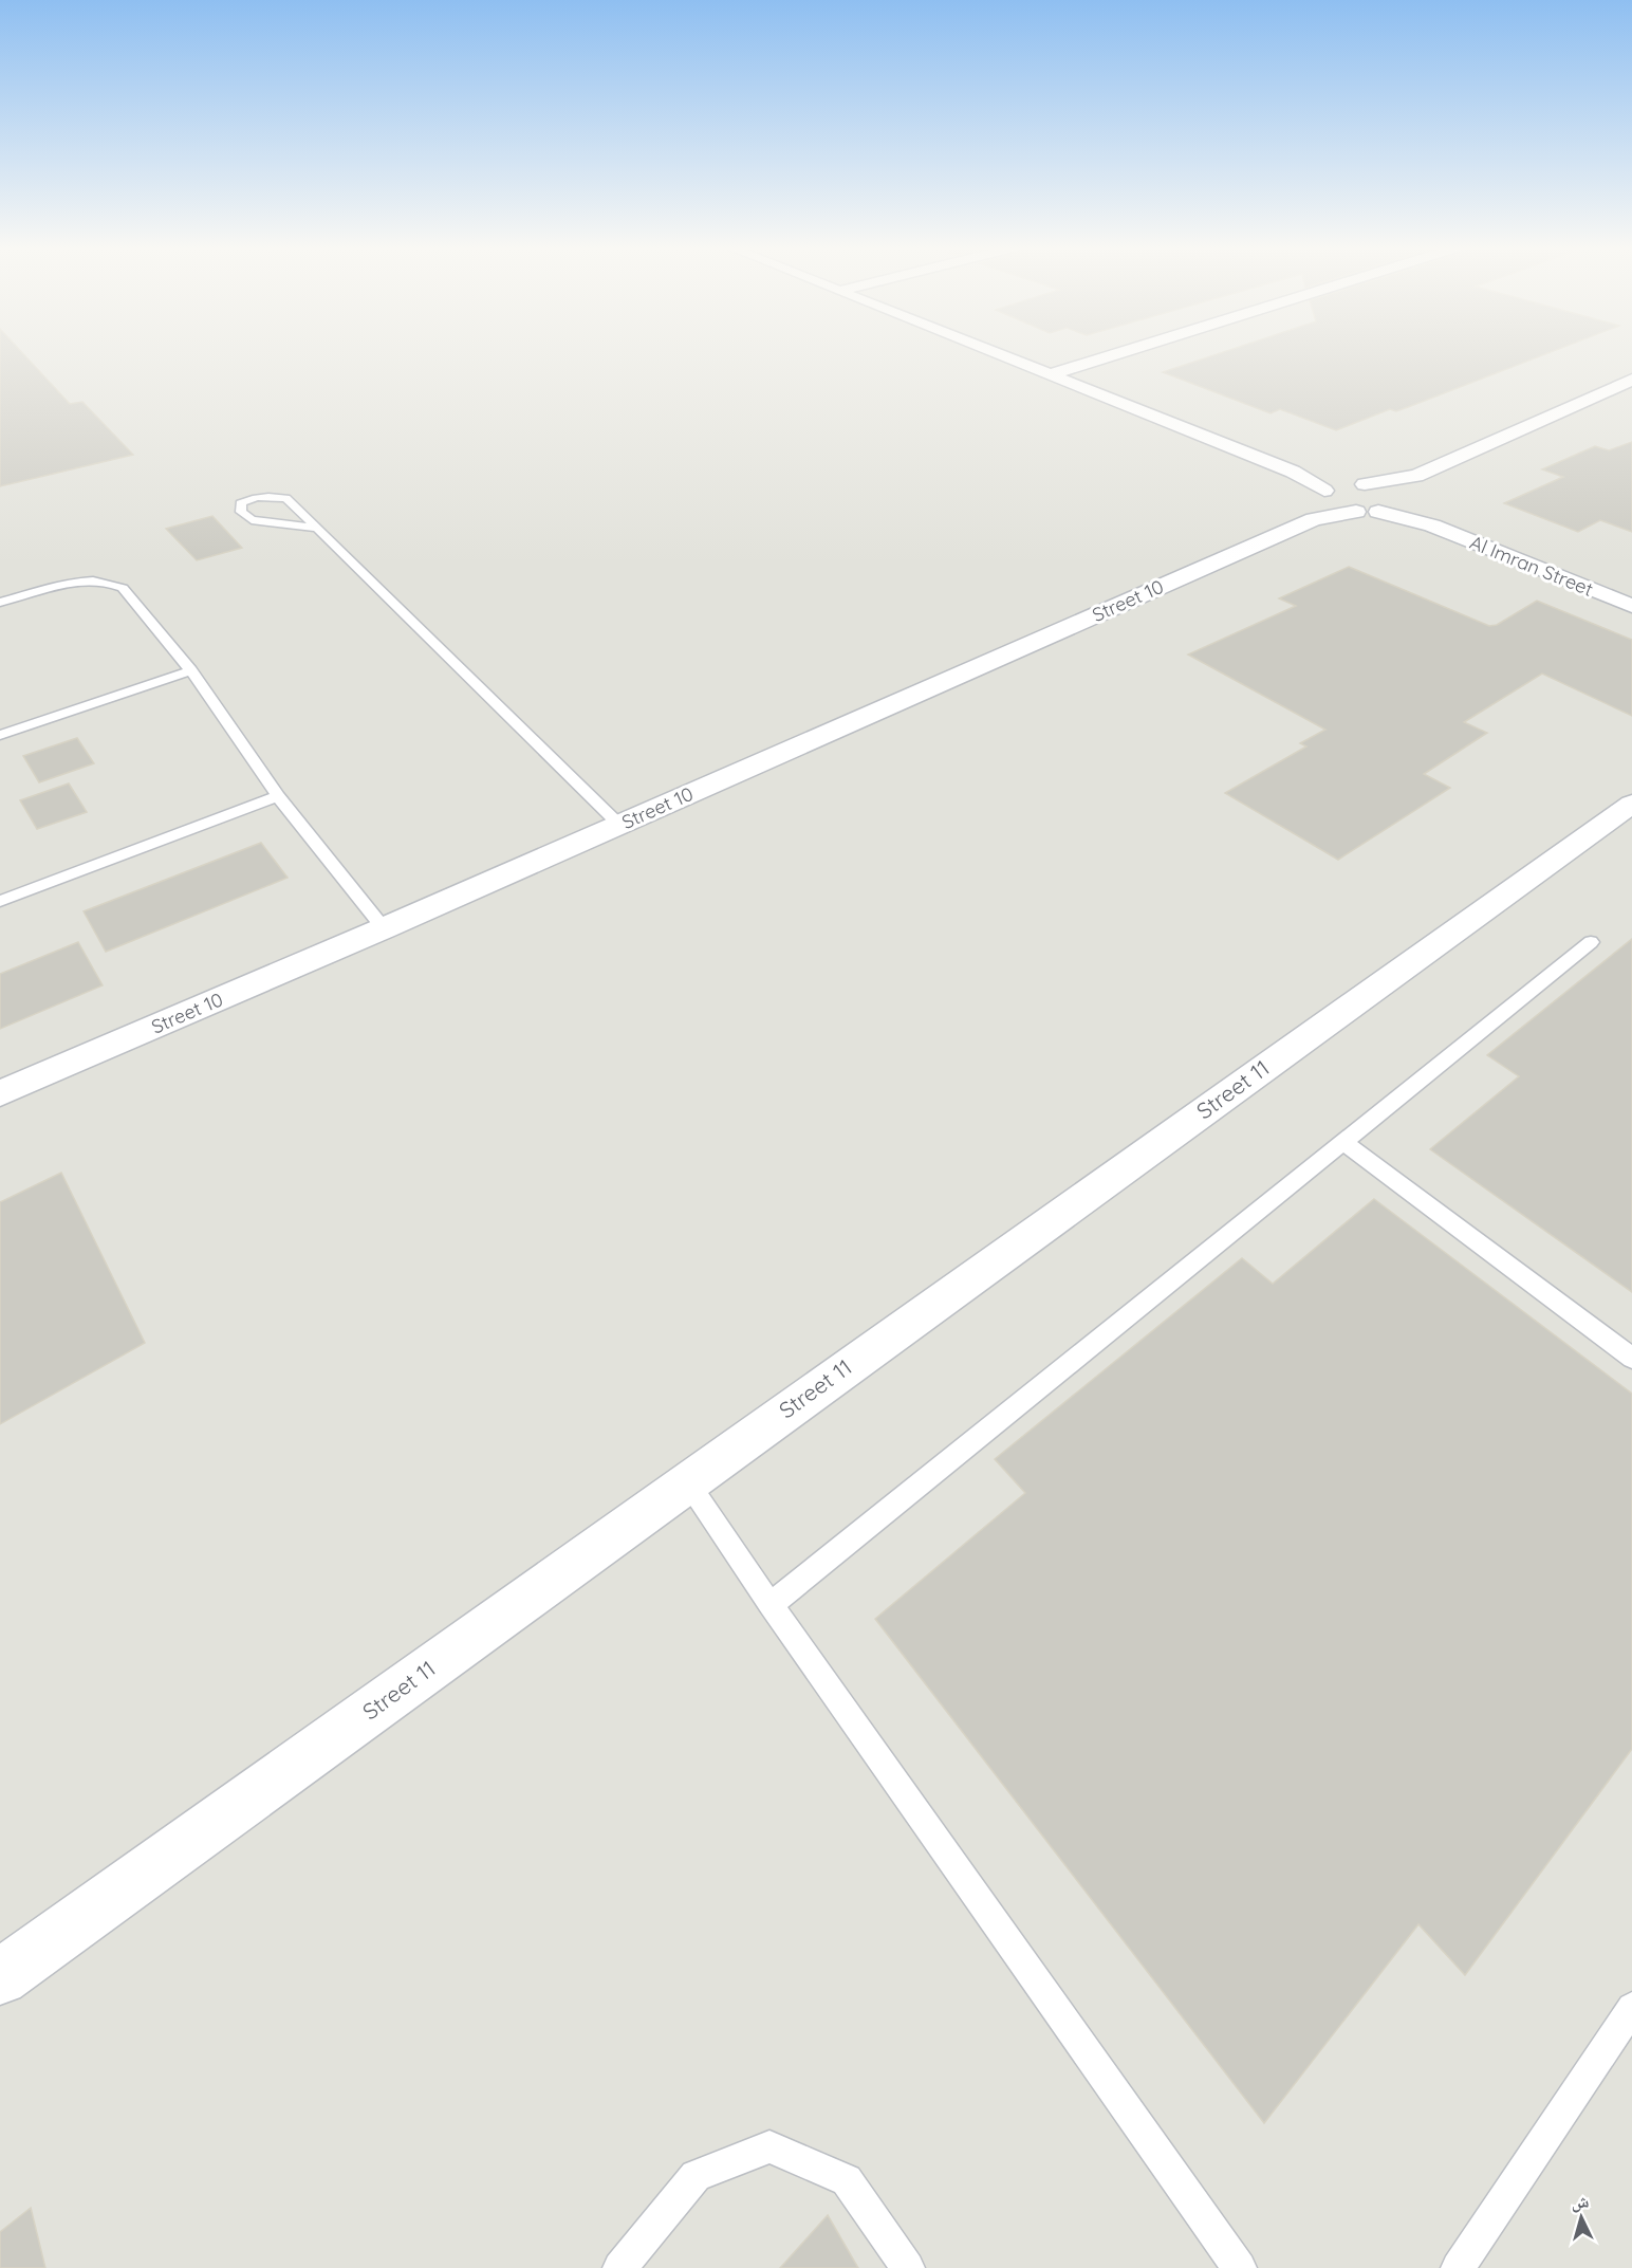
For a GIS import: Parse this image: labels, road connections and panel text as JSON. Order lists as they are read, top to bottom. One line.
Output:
{"streets":{"street":["Al Imran Street","Street 10","Street 11"]},"crossings":[["Al Imran Street","Street 10"]],"north":"top"}
